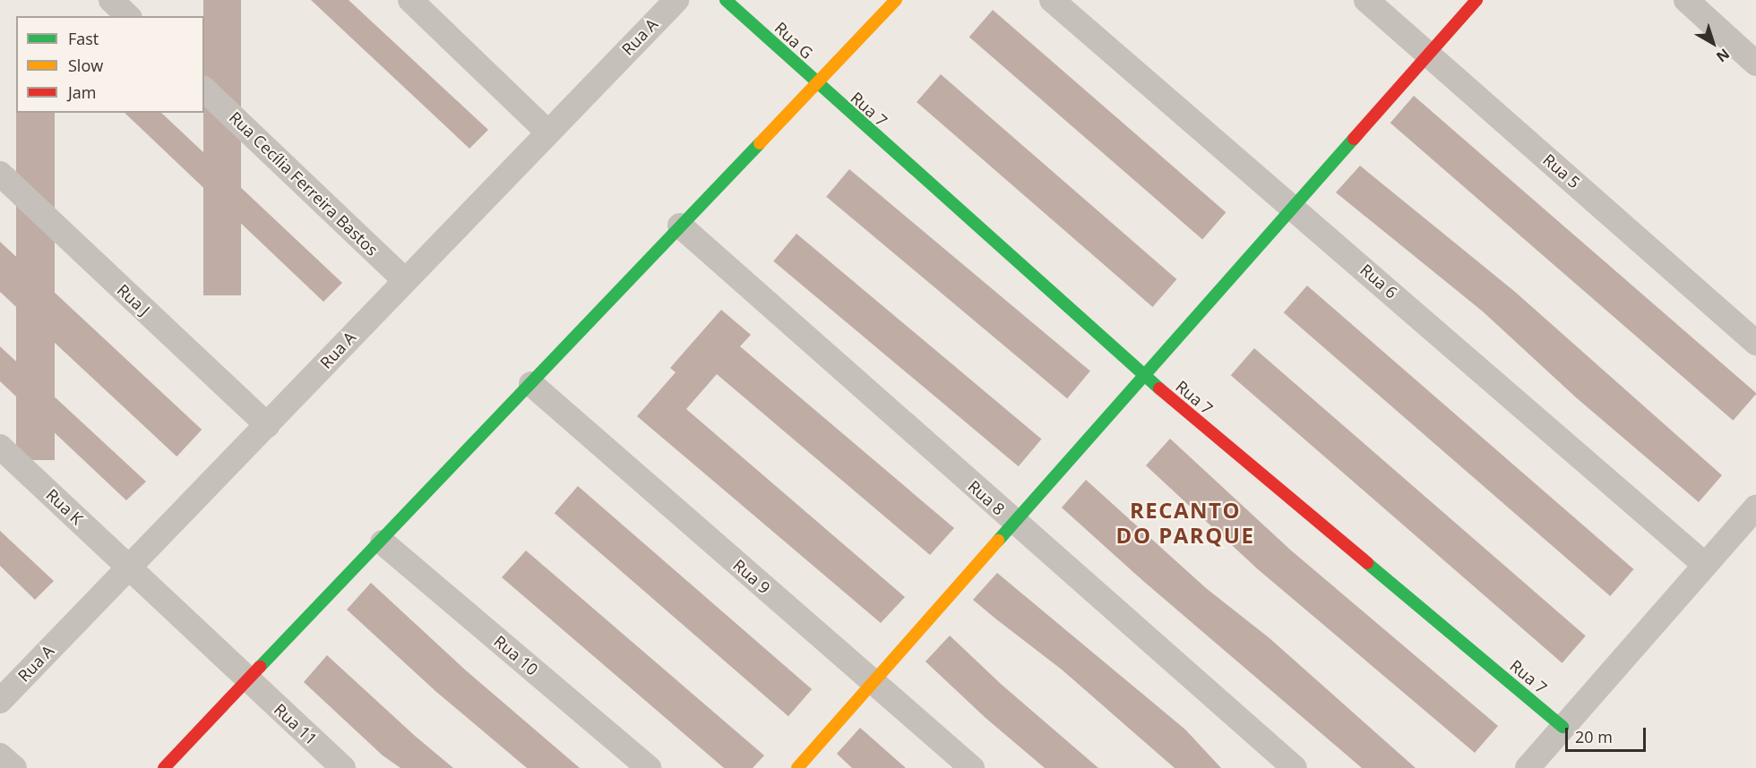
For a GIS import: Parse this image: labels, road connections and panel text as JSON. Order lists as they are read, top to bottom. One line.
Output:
{"streets":{"street":["Rua A","Rua G","Rua 7","Rua 5","Rua Cecília Ferreira Bastos","Rua 6","Rua J","Rua 8","Rua K","Rua 9","Rua 10","Rua 11"]},"crossings":[["Rua A","Rua Cecília Ferreira Bastos"],["Rua A","Rua J"],["Rua A","Rua K"],["Rua G","Rua 7"],["Rua K","Rua 11"]],"districts":["RECANTO DO PARQUE"],"legend":["Fast","Slow","Jam"],"scale_bar":"20 m","north":"bottom right"}
